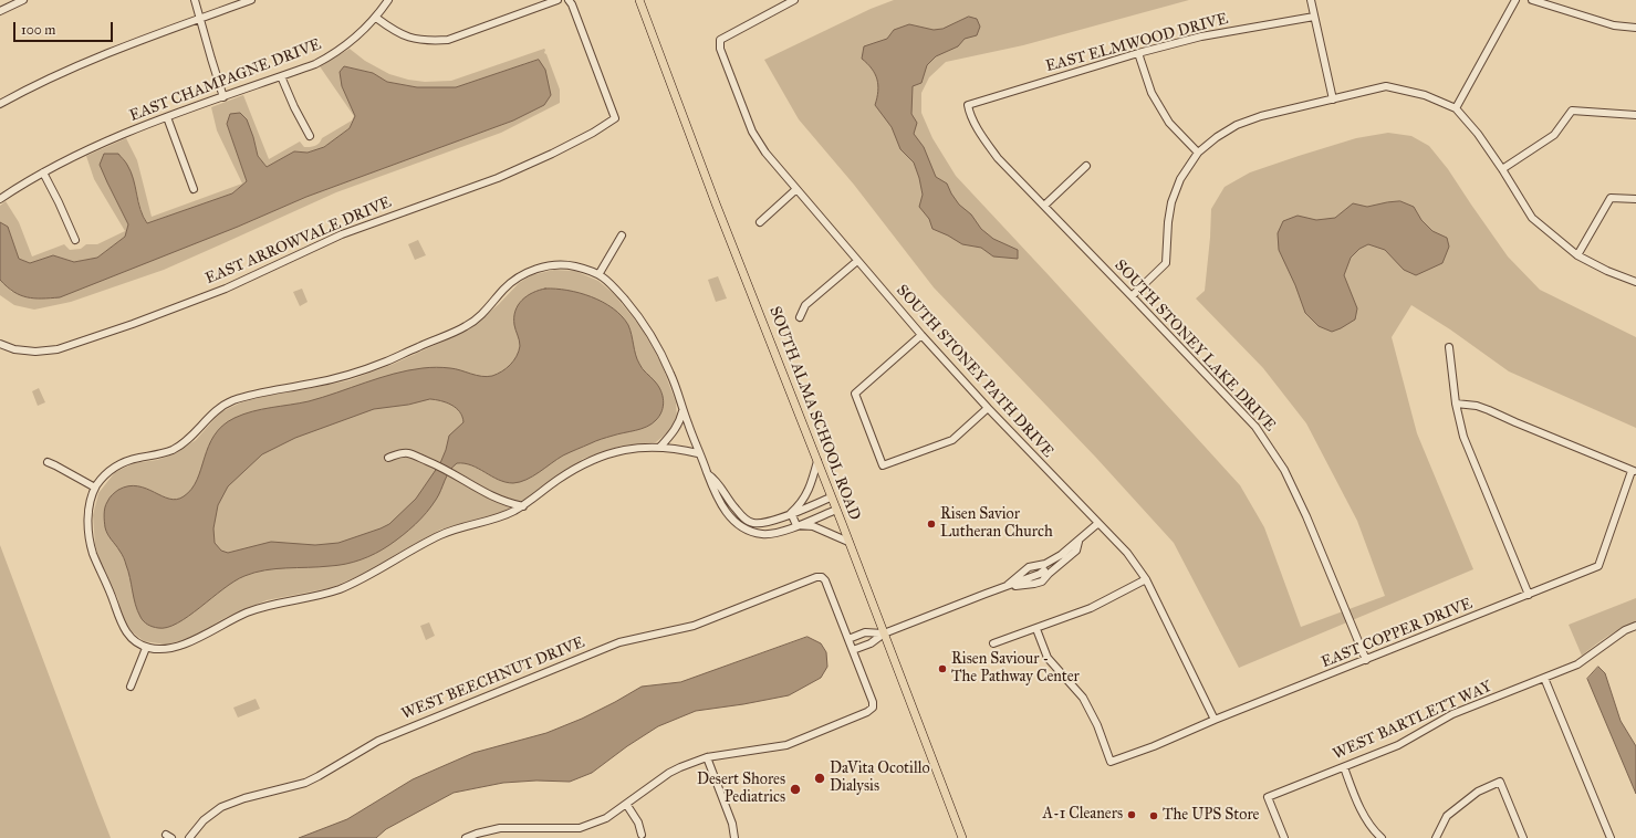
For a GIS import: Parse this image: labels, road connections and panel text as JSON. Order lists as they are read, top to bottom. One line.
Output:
{"streets":{"main road":["SOUTH ALMA SCHOOL ROAD"],"street":["EAST ELMWOOD DRIVE","EAST CHAMPAGNE DRIVE","EAST ARROWVALE DRIVE","SOUTH STONEY LAKE DRIVE","SOUTH STONEY PATH DRIVE","EAST COPPER DRIVE","WEST BEECHNUT DRIVE","WEST BARTLETT WAY"]},"crossings":[["EAST ELMWOOD DRIVE","SOUTH STONEY LAKE DRIVE"],["SOUTH STONEY LAKE DRIVE","EAST COPPER DRIVE"],["SOUTH STONEY PATH DRIVE","EAST COPPER DRIVE"]],"places":["Risen Savior Lutheran Church","Risen Saviour - The Pathway Center","DaVita Ocotillo Dialysis","Desert Shores Pediatrics","A-1 Cleaners","The UPS Store"],"scale_bar":"100 m"}
